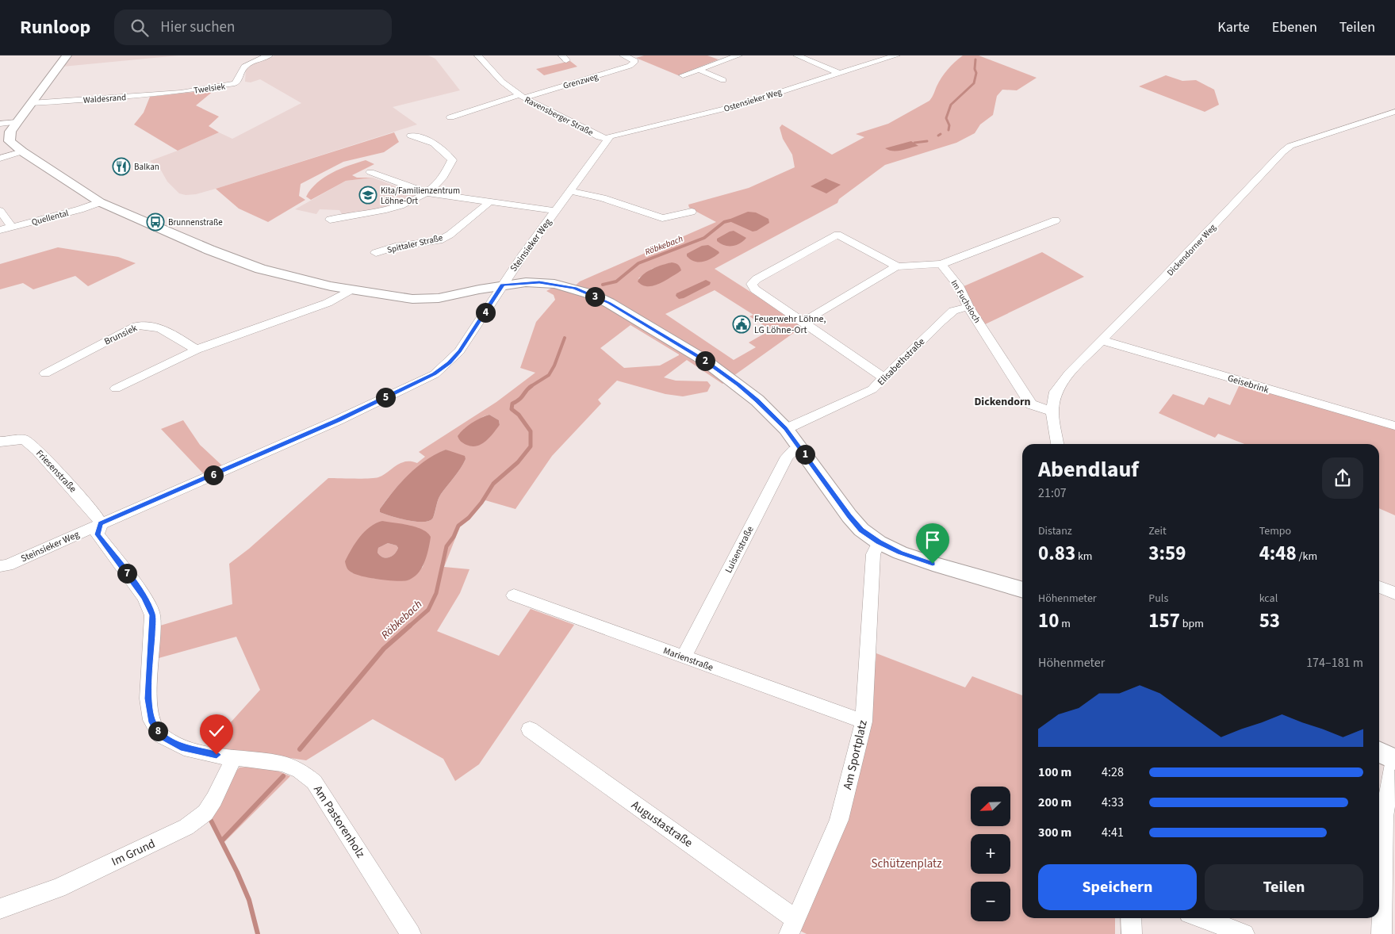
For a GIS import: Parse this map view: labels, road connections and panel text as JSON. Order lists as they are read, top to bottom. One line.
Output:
{"streets":{"street":["Grenzweg","Twelsiek","Waldesrand","Ostensieker Weg","Ravensberger Straße","Quellental","Spittaler Straße","Steinsieker Weg","Dickendorner Weg","Im Fuchsloch","Brunsiek","Elisabethstraße","Geisebrink","Friesenstraße","Luisenstraße","Marienstraße","Am Sportplatz","Am Pastorenholz","Augustastraße","Im Grund"]},"crossings":[["Grenzweg","Ravensberger Straße"],["Twelsiek","Waldesrand"],["Ostensieker Weg","Ravensberger Straße"],["Ostensieker Weg","Steinsieker Weg"],["Ravensberger Straße","Steinsieker Weg"],["Steinsieker Weg","Friesenstraße"],["Steinsieker Weg","Am Pastorenholz"],["Dickendorner Weg","Im Fuchsloch"],["Dickendorner Weg","Geisebrink"],["Im Fuchsloch","Elisabethstraße"],["Friesenstraße","Am Pastorenholz"],["Luisenstraße","Marienstraße"],["Marienstraße","Am Sportplatz"],["Am Sportplatz","Augustastraße"],["Am Pastorenholz","Im Grund"]],"districts":["Dickendorn"],"water":["Röbkebach"],"parks":["Schützenplatz"],"places":{"restaurant":["Balkan"],"school or university":["Kita/Familienzentrum Löhne-Ort"],"bus stop":["Brunnenstraße"],"public building":["Feuerwehr Löhne, LG Löhne-Ort"]},"north":"bottom left","page":{"header":"Runloop","search":"Hier suchen","nav":["Karte","Ebenen","Teilen"],"pins":["3","4","2","5","1","6","7","8"],"heading":["Abendlauf","21:07"],"stats":[["Distanz","0.83 km"],["Zeit","3:59"],["Tempo","4:48 /km"],["Höhenmeter","10 m"],["Puls","157 bpm"],["kcal","53"]],"chart":["Höhenmeter","174–181 m"],"list":[{"name":"100 m","note":"4:28"},{"name":"200 m","note":"4:33"},{"name":"300 m","note":"4:41"}],"map_buttons":["+","−"],"buttons":["Speichern","Teilen"]}}
